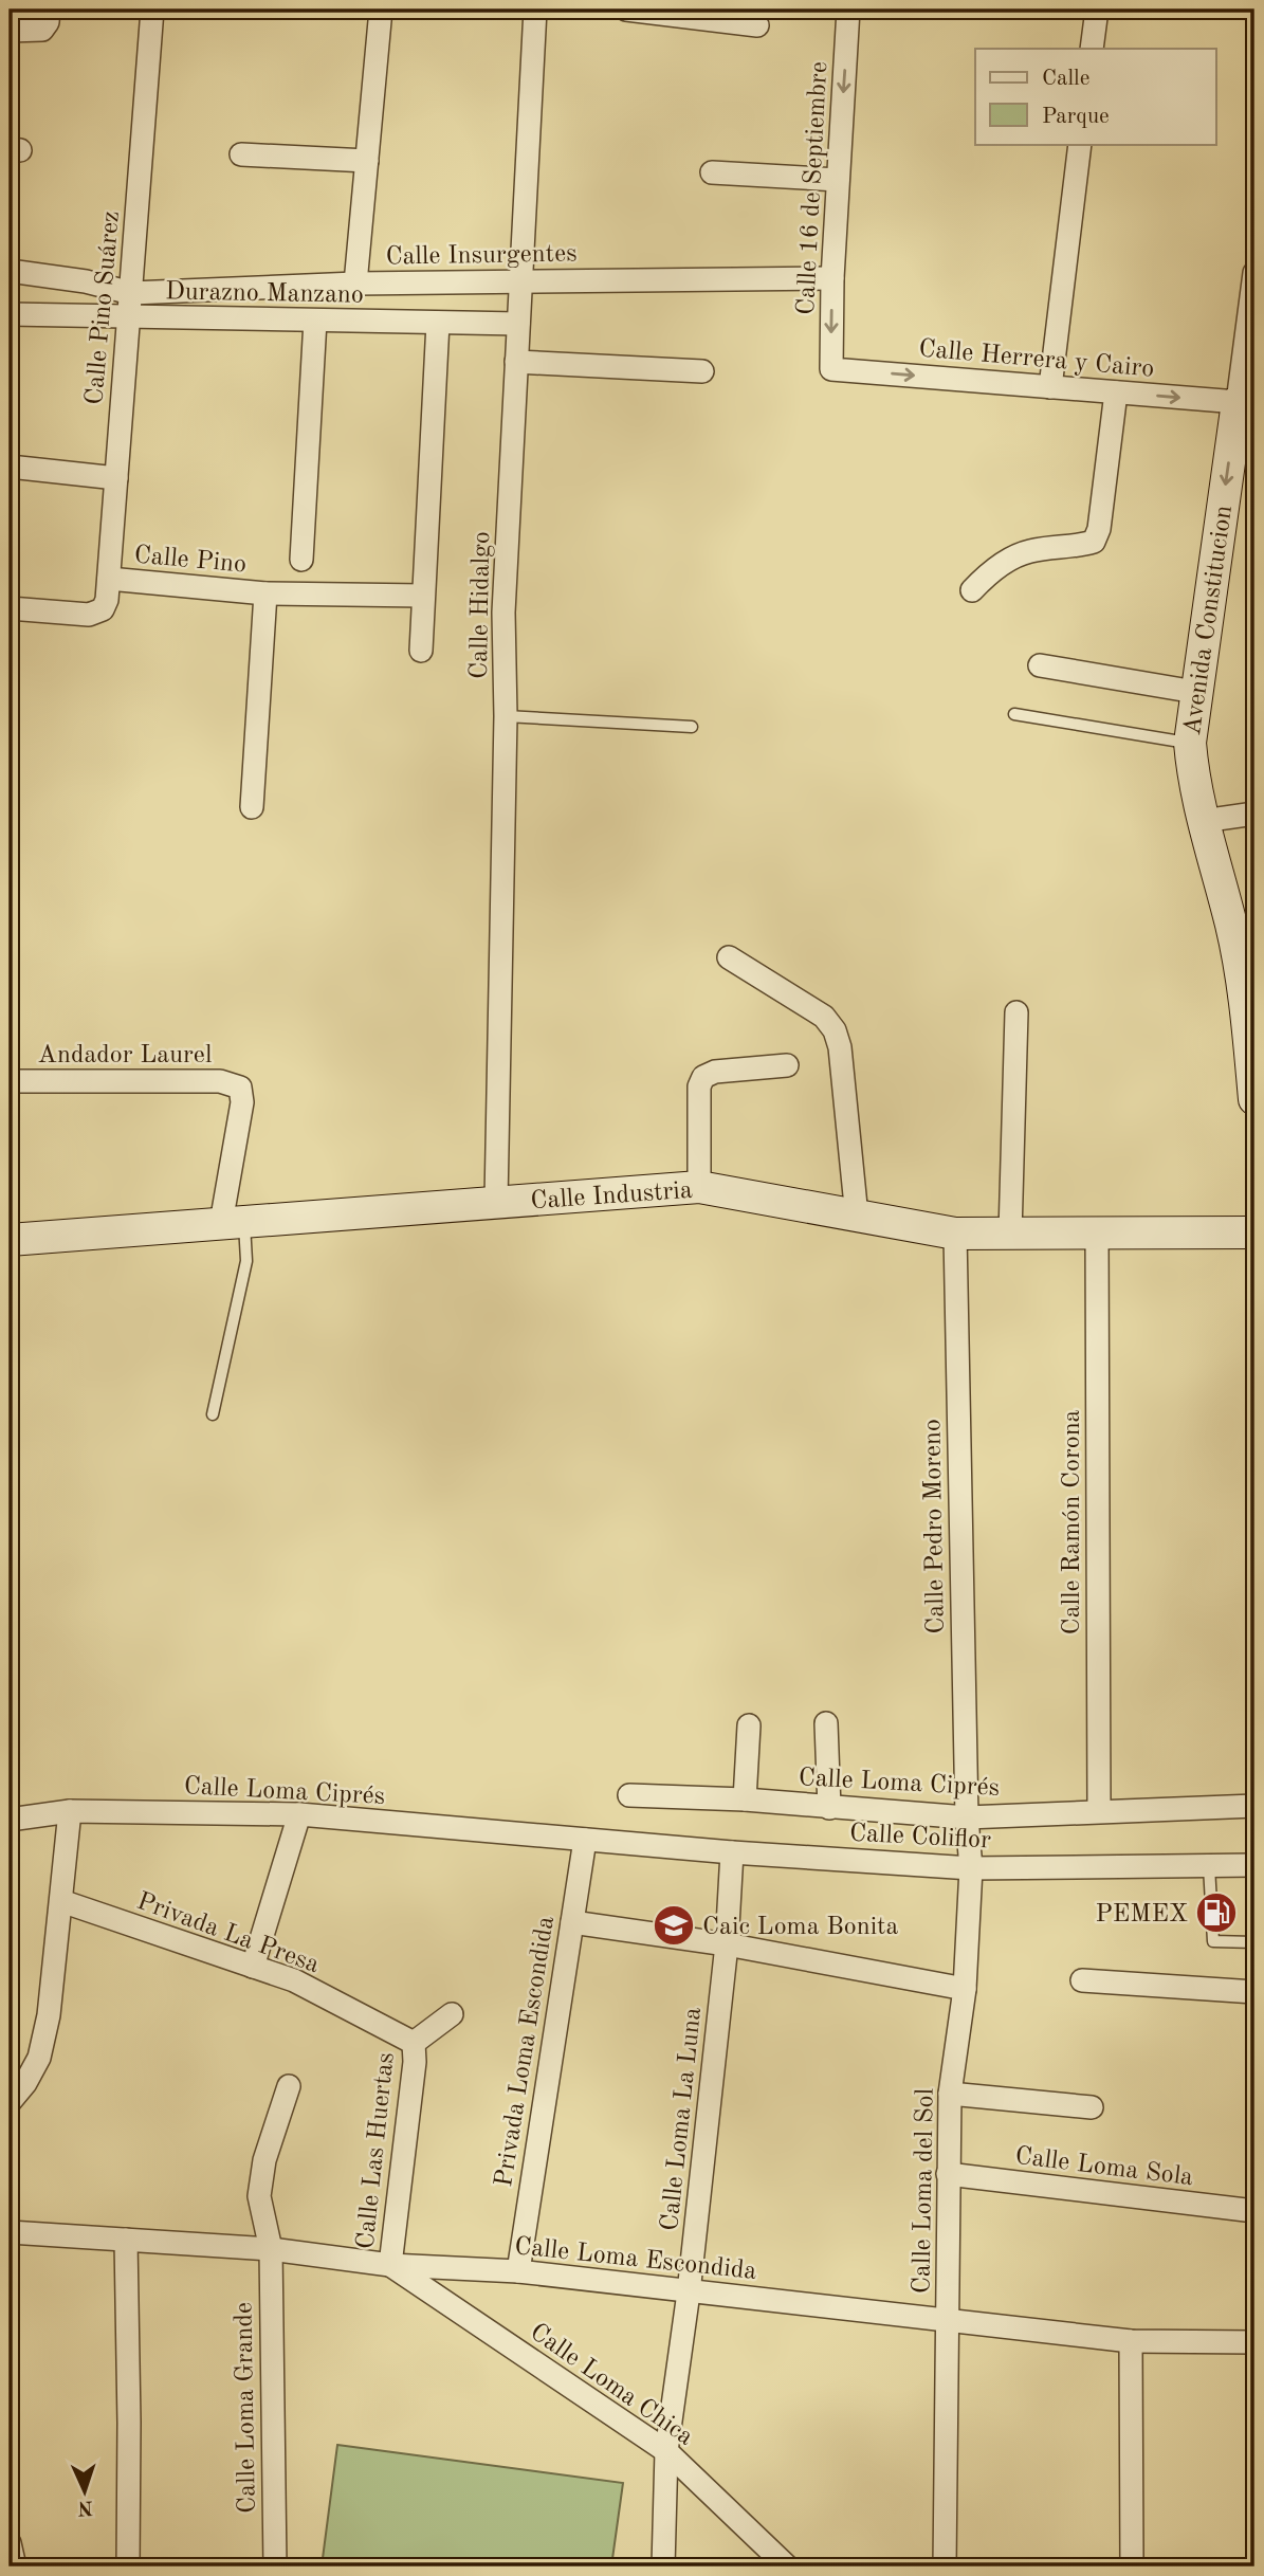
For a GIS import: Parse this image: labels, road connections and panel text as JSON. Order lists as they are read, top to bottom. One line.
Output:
{"streets":{"street":["Calle 16 de Septiembre","Calle Insurgentes","Durazno Manzano","Calle Pino Suárez","Calle Herrera y Cairo","Calle Pino","Calle Hidalgo","Avenida Constitucion","Andador Laurel","Calle Industria","Calle Ramón Corona","Calle Pedro Moreno","Calle Loma Ciprés","Calle Coliflor","Privada La Presa","Privada Loma Escondida","Calle Loma La Luna","Calle Las Huertas","Calle Loma Sola","Calle Loma del Sol","Calle Loma Escondida","Calle Loma Chica","Calle Loma Grande"]},"crossings":[["Calle 16 de Septiembre","Calle Insurgentes"],["Calle 16 de Septiembre","Calle Herrera y Cairo"],["Calle Insurgentes","Calle Pino Suárez"],["Calle Insurgentes","Calle Hidalgo"],["Durazno Manzano","Calle Pino Suárez"],["Durazno Manzano","Calle Hidalgo"],["Calle Pino Suárez","Calle Pino"],["Calle Herrera y Cairo","Avenida Constitucion"],["Calle Hidalgo","Calle Industria"],["Andador Laurel","Calle Industria"],["Calle Industria","Calle Ramón Corona"],["Calle Industria","Calle Pedro Moreno"],["Calle Ramón Corona","Calle Loma Ciprés"],["Calle Pedro Moreno","Calle Loma Ciprés"],["Calle Pedro Moreno","Calle Loma del Sol"],["Calle Loma Ciprés","Calle Coliflor"],["Calle Loma Ciprés","Privada Loma Escondida"],["Calle Loma Ciprés","Calle Loma del Sol"],["Calle Coliflor","Privada Loma Escondida"],["Calle Coliflor","Calle Loma La Luna"],["Calle Coliflor","Calle Loma del Sol"],["Privada La Presa","Calle Las Huertas"],["Privada Loma Escondida","Calle Loma Escondida"],["Calle Loma La Luna","Calle Loma Escondida"],["Calle Loma La Luna","Calle Loma Chica"],["Calle Las Huertas","Calle Loma Escondida"],["Calle Las Huertas","Calle Loma Chica"],["Calle Loma Sola","Calle Loma del Sol"],["Calle Loma del Sol","Calle Loma Escondida"],["Calle Loma Escondida","Calle Loma Chica"],["Calle Loma Escondida","Calle Loma Grande"]],"one_way":["Calle 16 de Septiembre","Calle Herrera y Cairo","Avenida Constitucion"],"places":{"fuel station":["PEMEX"],"school or university":["Caic Loma Bonita"]},"legend":["Calle","Parque"],"north":"bottom"}
